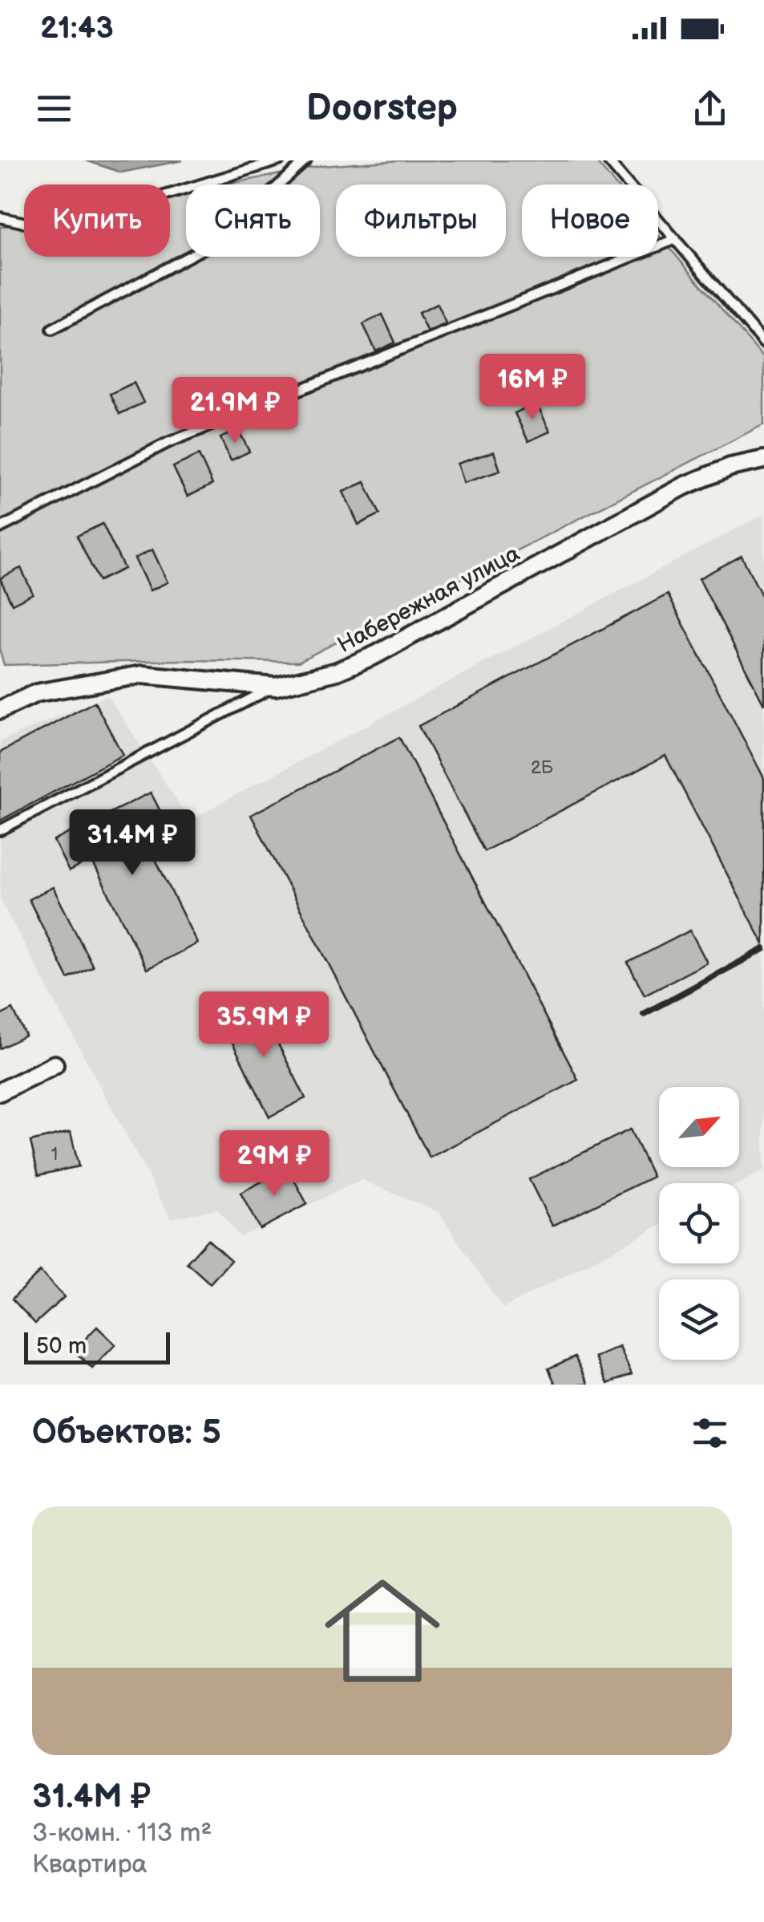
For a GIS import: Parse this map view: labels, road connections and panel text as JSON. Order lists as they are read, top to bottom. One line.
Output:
{"streets":{"street":["Набережная улица"]},"house_numbers":["2Б","1"],"scale_bar":"50 m","north":"top right","page":{"status":"21:43","header":"Doorstep","chip":["Купить","Снять","Фильтры","Новое"],"price":["16M ₽","21.9M ₽","31.4M ₽","35.9M ₽","29M ₽"],"scale":"50 m","heading":"Объектов: 5","list":[{"name":"31.4M ₽","note":"3-комн. · 113 m² · Квартира"}]}}
